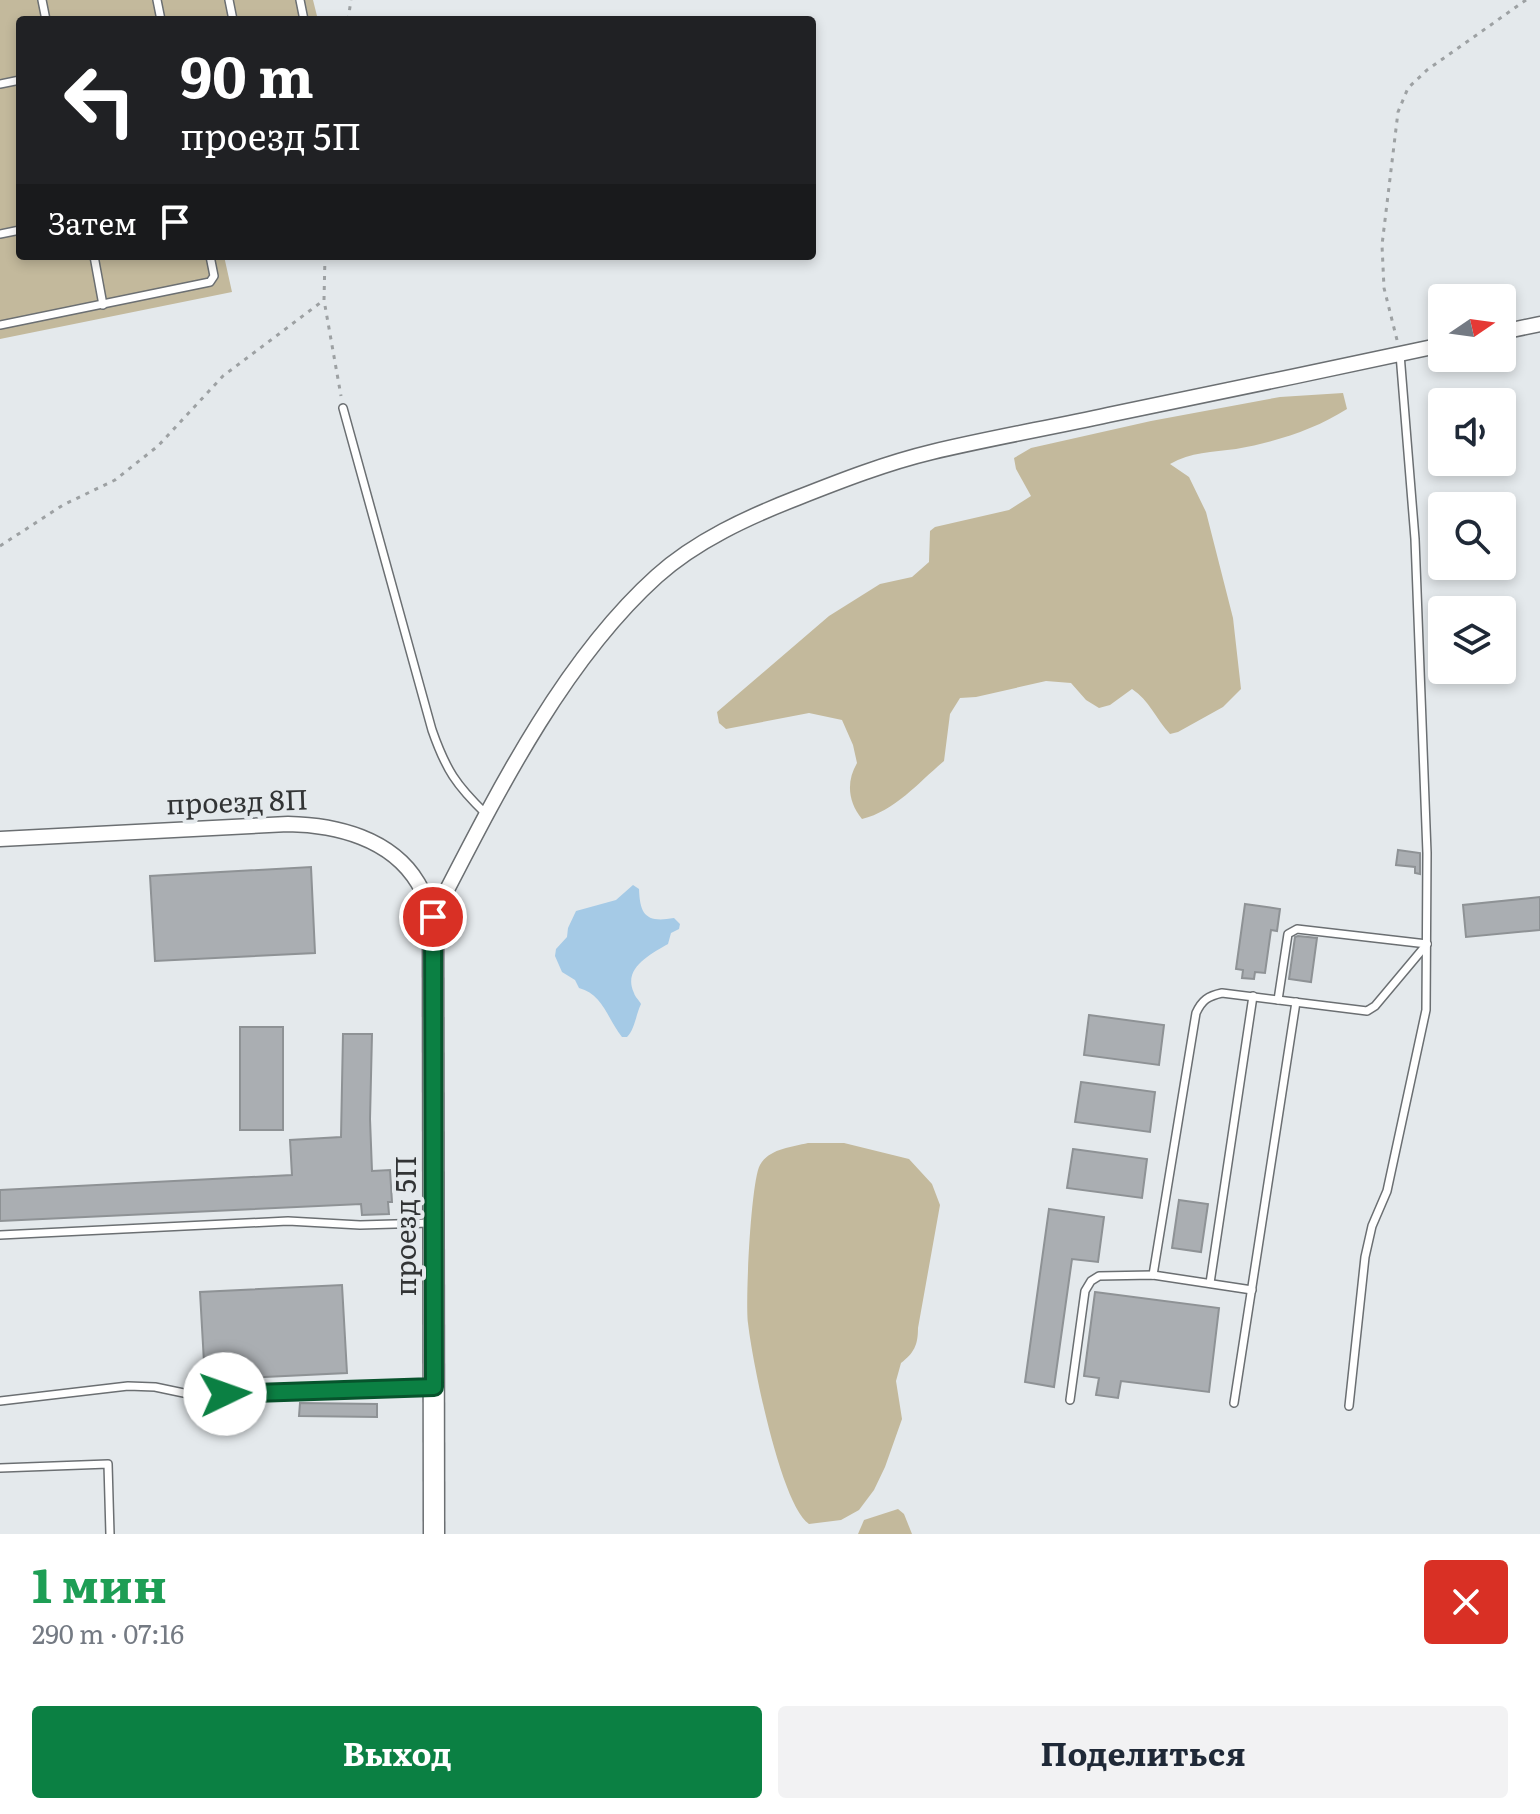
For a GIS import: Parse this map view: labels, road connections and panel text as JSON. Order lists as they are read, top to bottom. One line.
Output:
{"streets":{"street":["проезд 8П","проезд 5П"]},"crossings":[["проезд 8П","проезд 5П"]],"north":"right","page":{"turn":["90 m","проезд 5П"],"then":"Затем","heading":["1 мин","290 m · 07:16"],"buttons":["Выход","Поделиться"]}}
